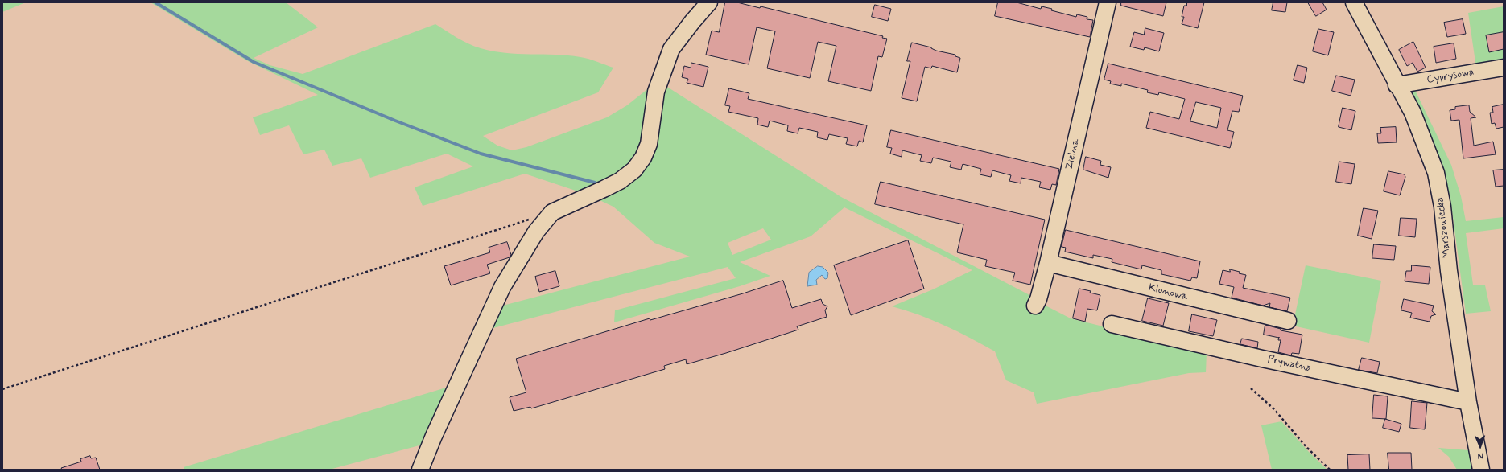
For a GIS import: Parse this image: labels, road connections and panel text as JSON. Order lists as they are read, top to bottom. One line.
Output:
{"streets":{"street":["Cyprysowa","Zielna","Marszowiecka","Klonowa","Prywatna"]},"crossings":[["Cyprysowa","Marszowiecka"],["Zielna","Klonowa"],["Marszowiecka","Prywatna"]],"north":"bottom"}
